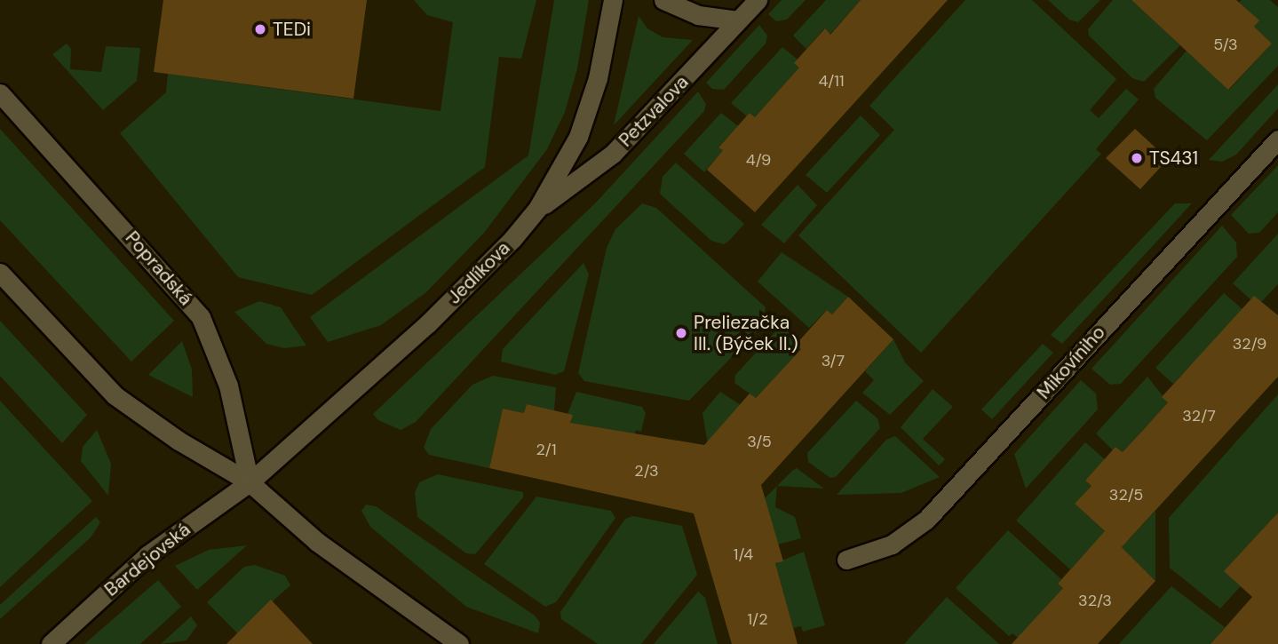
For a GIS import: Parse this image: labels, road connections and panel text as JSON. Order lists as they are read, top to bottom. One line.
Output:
{"streets":{"street":["Petzvalova","Popradská","Jedlíkova","Mikovíniho","Bardejovská"]},"crossings":[["Petzvalova","Jedlíkova"],["Popradská","Jedlíkova"],["Popradská","Bardejovská"],["Jedlíkova","Bardejovská"]],"places":["TEDi","TS431","Preliezačka III. (Býček II.)"],"house_numbers":["5/3","4/11","4/9","32/9","3/7","32/7","3/5","2/1","2/3","32/5","1/4","32/3","1/2"]}
